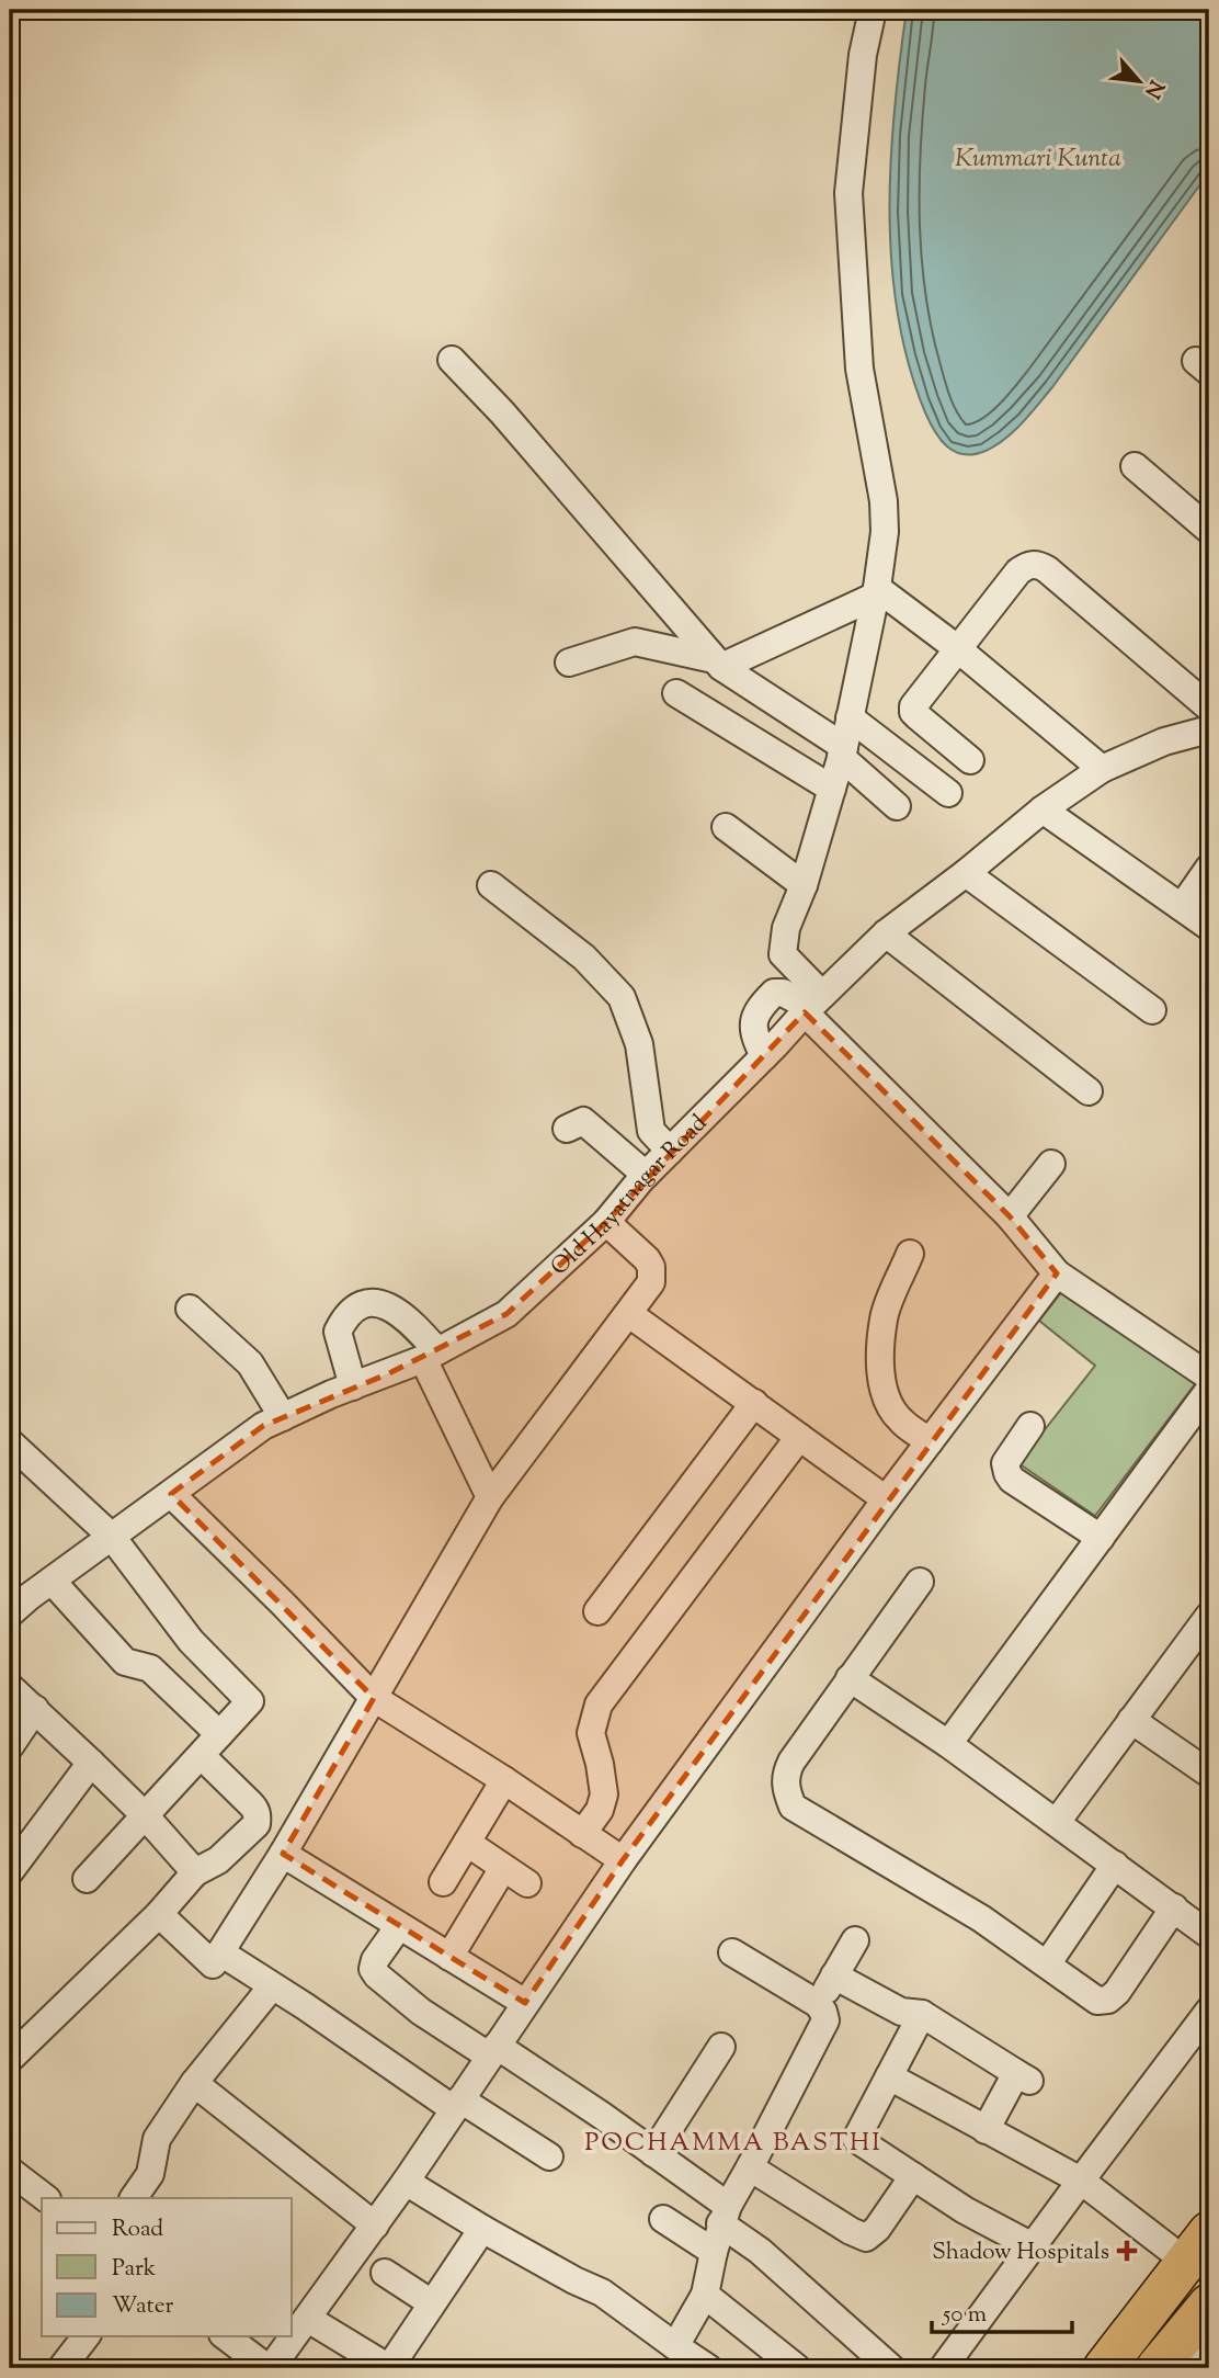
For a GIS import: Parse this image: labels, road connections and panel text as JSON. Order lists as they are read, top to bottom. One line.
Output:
{"streets":{"street":["Old Hayatnagar Road"]},"districts":["POCHAMMA BASTHI"],"water":["Kummari Kunta"],"places":{"health":["Shadow Hospitals"]},"legend":["Road","Park","Water"],"scale_bar":"50 m","north":"bottom right"}
